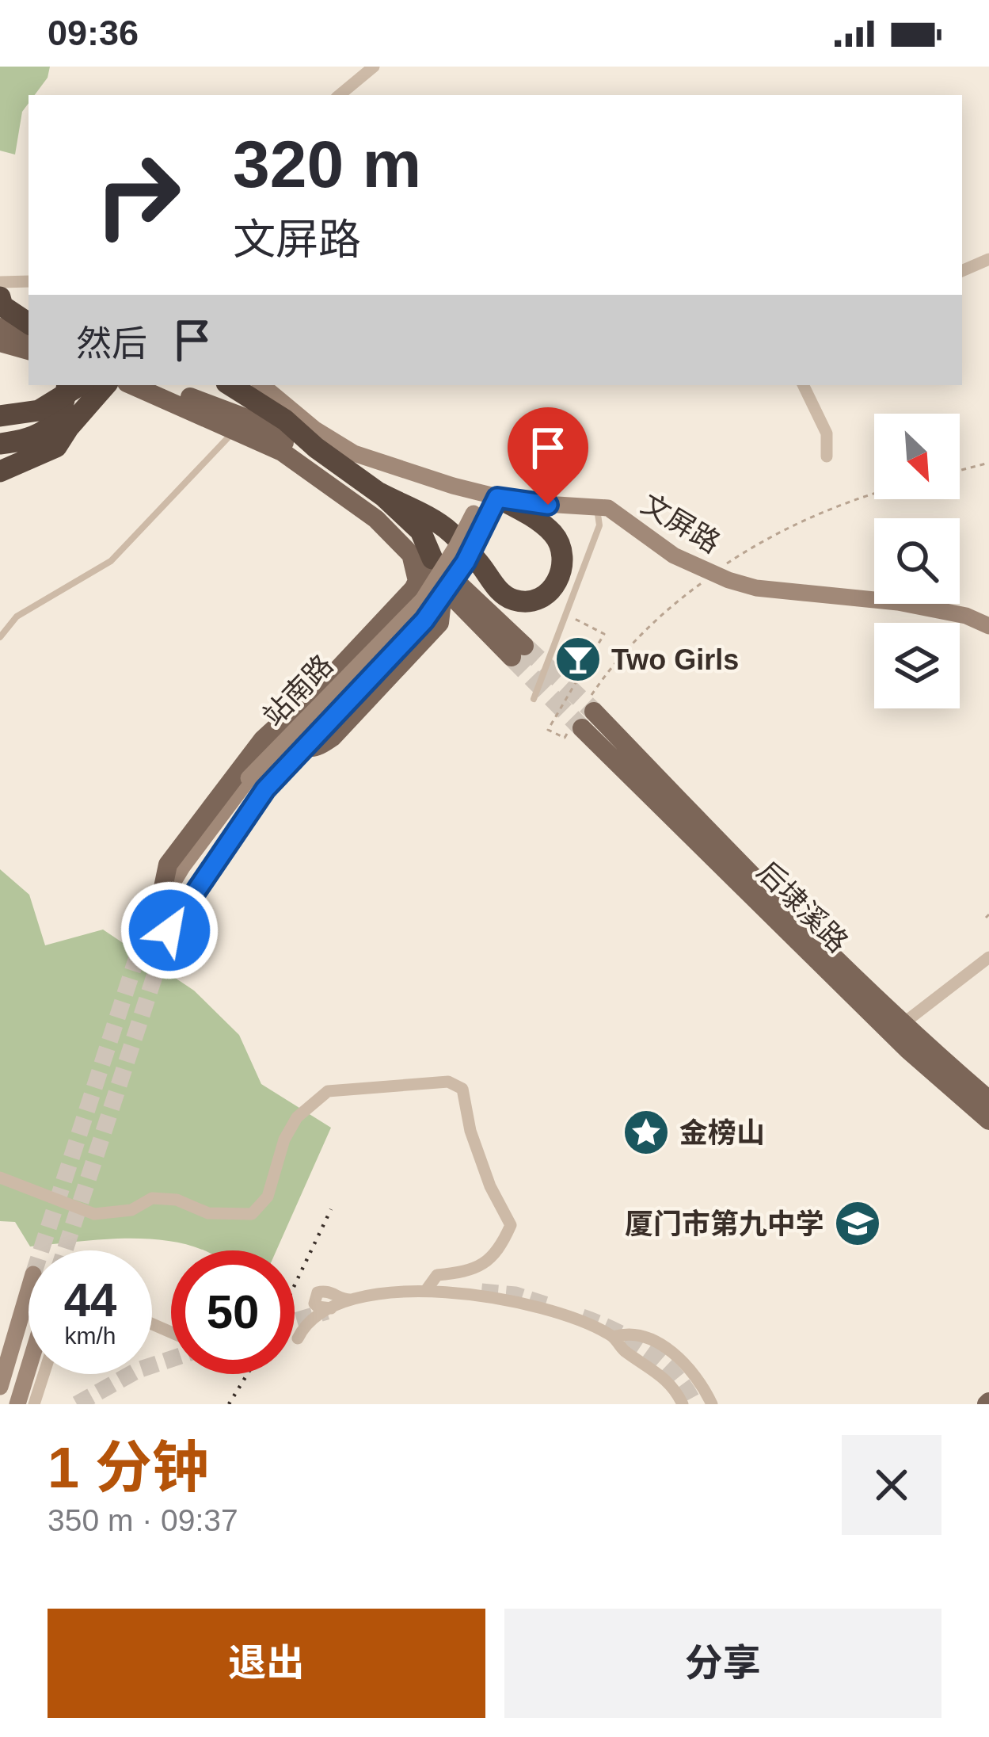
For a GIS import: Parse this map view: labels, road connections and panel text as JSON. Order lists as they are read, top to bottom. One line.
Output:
{"streets":{"main road":["文屏路","站南路","后埭溪路"]},"crossings":[["文屏路","站南路"]],"places":{"bar":["Two Girls"],"place":["金榜山"],"school or university":["厦门市第九中学"]},"north":"bottom right","page":{"status":"09:36","turn":["320 m","文屏路"],"then":"然后","speed":"44 km/h","limit":"50","heading":["1 分钟","350 m · 09:37"],"buttons":["退出","分享"]}}
